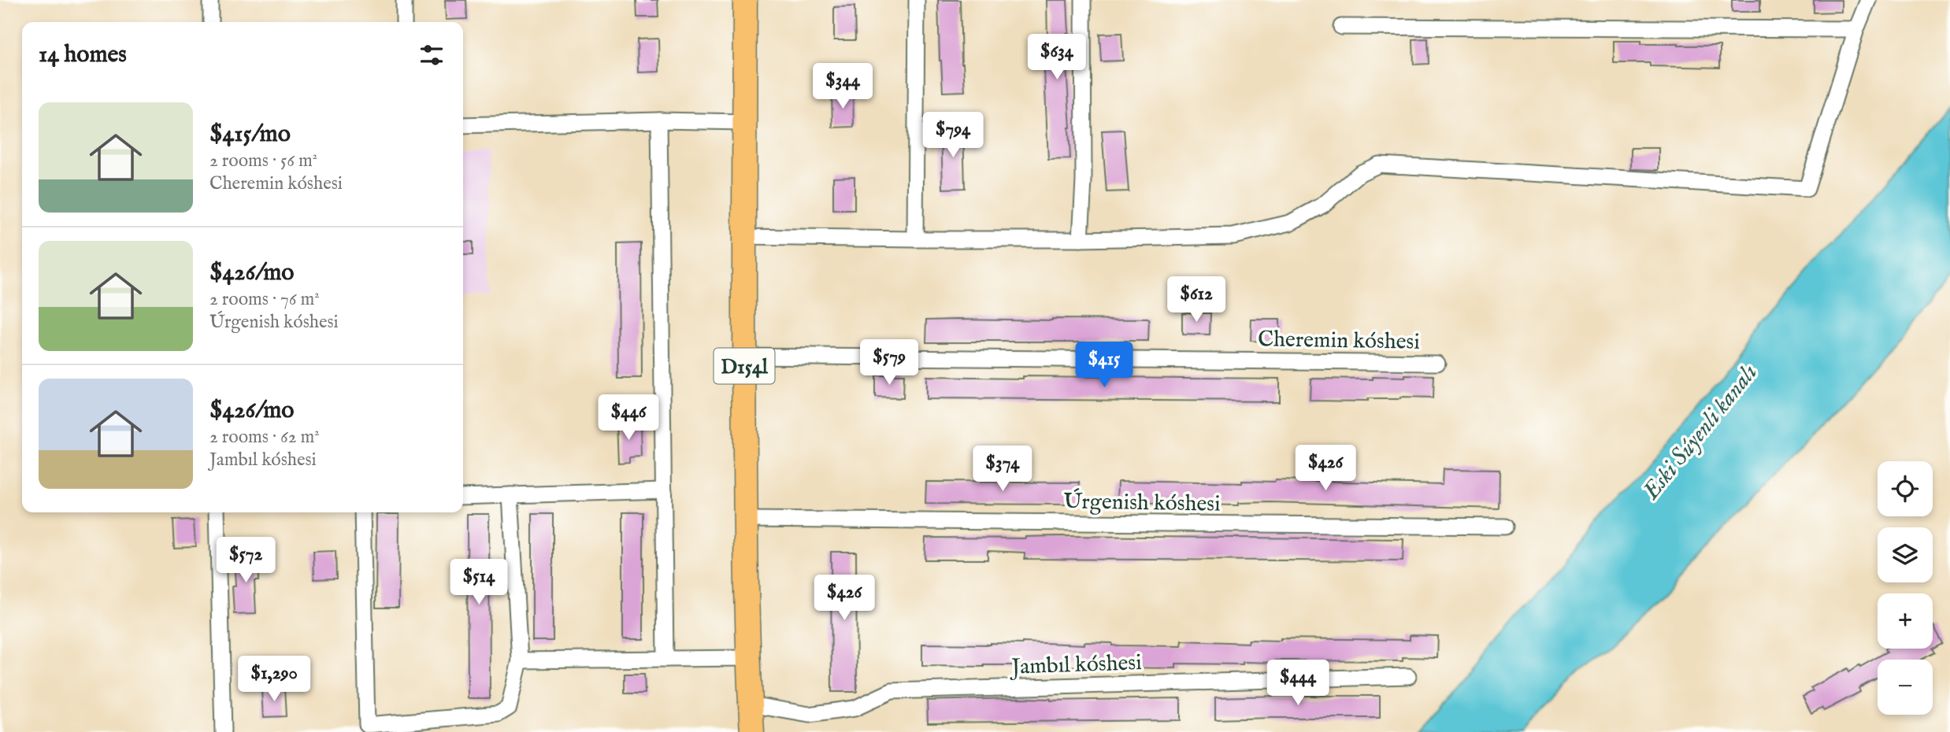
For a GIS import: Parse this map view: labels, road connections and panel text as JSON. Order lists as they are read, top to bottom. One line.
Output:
{"streets":{"main road":["D154l"],"street":["Cheremin kóshesi","Úrgenish kóshesi","Jambıl kóshesi"]},"crossings":[["Cheremin kóshesi","D154l"],["D154l","Úrgenish kóshesi"],["D154l","Jambıl kóshesi"]],"water":["Eski Súyenli kanalı"],"page":{"heading":"14 homes","price":["$634","$344","$794","$612","$579","$415","$446","$426","$374","$572","$514","$426","$1,290","$444"],"list":[{"name":"$415/mo","note":"2 rooms · 56 m² · Cheremin kóshesi"},{"name":"$426/mo","note":"2 rooms · 76 m² · Úrgenish kóshesi"},{"name":"$426/mo","note":"2 rooms · 62 m² · Jambıl kóshesi"}],"map_buttons":["+","−"]}}
